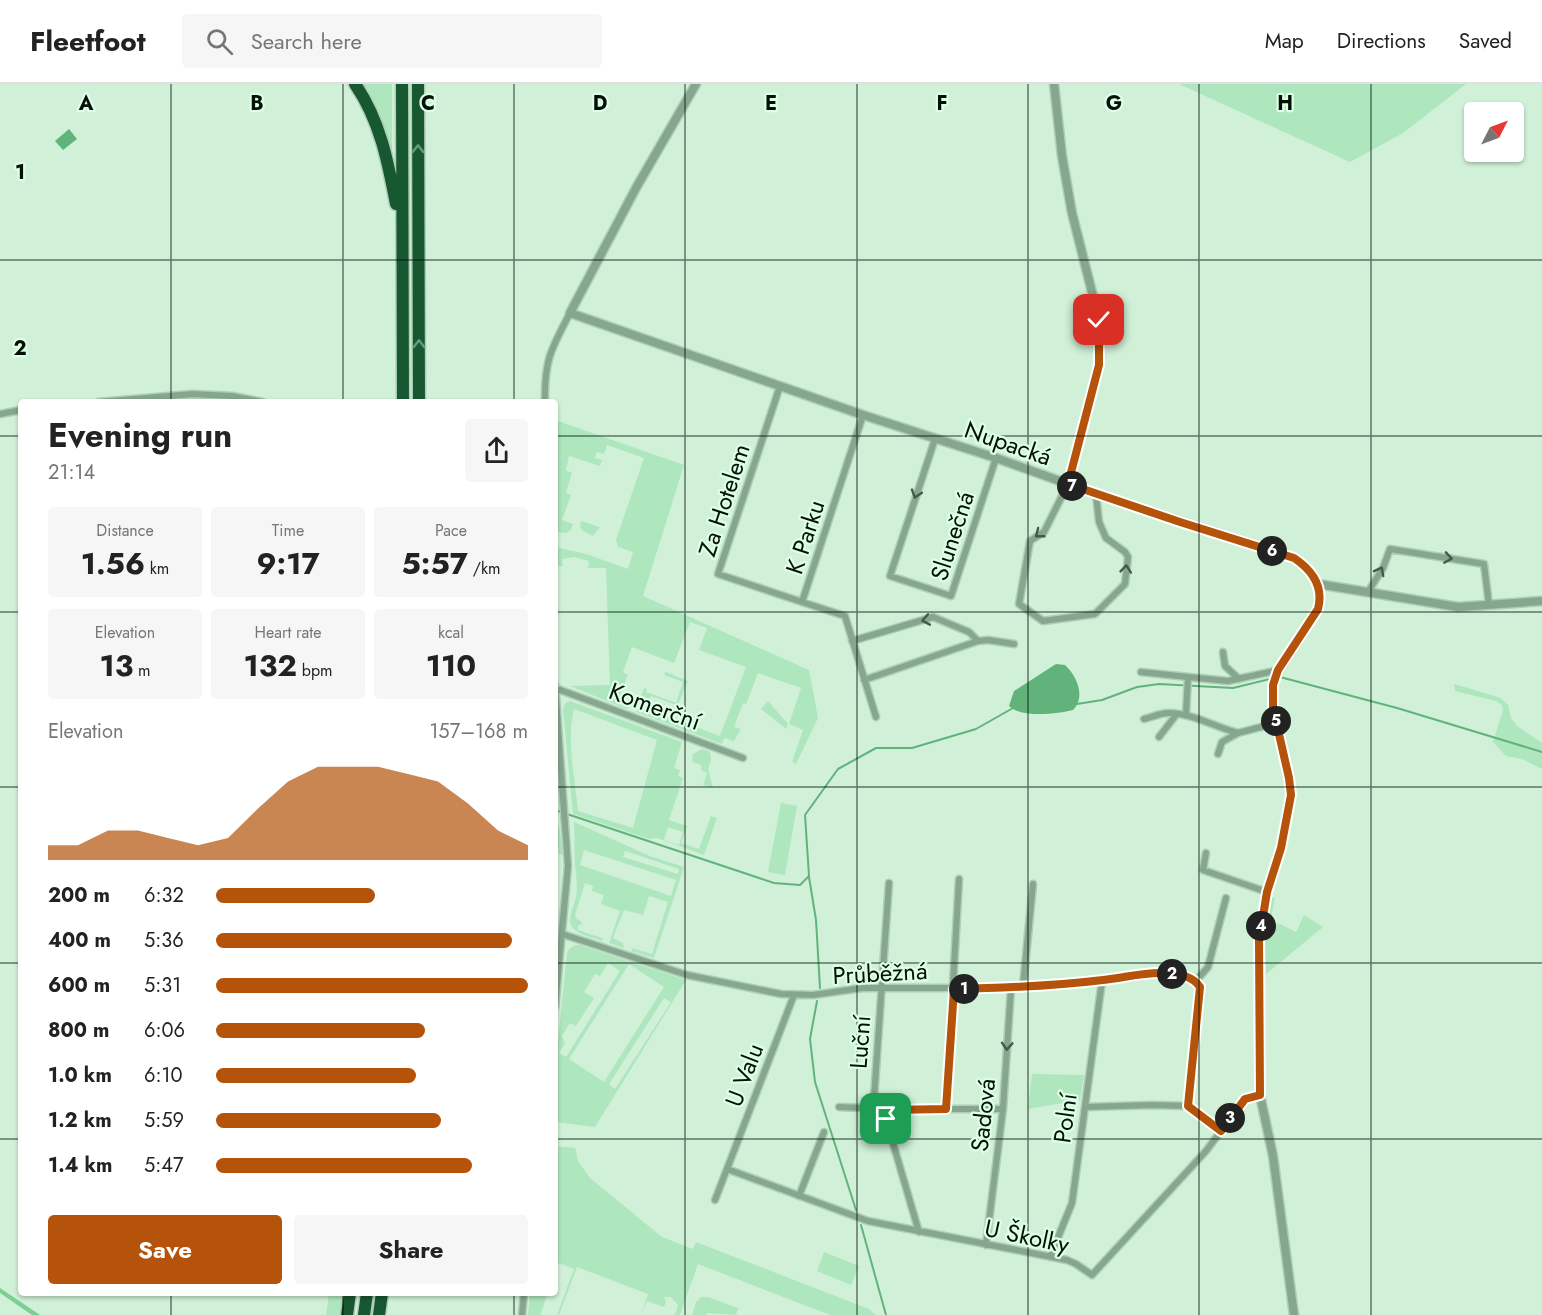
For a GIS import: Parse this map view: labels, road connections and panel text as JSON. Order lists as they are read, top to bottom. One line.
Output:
{"streets":{"street":["Nupacká","Za Hotelem","Slunečná","K Parku","Komerční","Průběžná","Luční","U Valu","Sadová","Polní","U Školky"]},"crossings":[["Nupacká","Za Hotelem"],["Nupacká","Slunečná"],["Nupacká","K Parku"],["Za Hotelem","K Parku"],["Komerční","Průběžná"],["Průběžná","Luční"],["Průběžná","U Valu"],["Průběžná","Sadová"],["Průběžná","Polní"],["Luční","U Školky"],["Sadová","U Školky"],["Polní","U Školky"]],"one_way":["Sadová"],"north":"top right","page":{"header":"Fleetfoot","search":"Search here","nav":["Map","Directions","Saved"],"heading":["Evening run","21:14"],"pins":["7","6","5","4","2","1","3"],"stats":[["Distance","1.56 km"],["Time","9:17"],["Pace","5:57 /km"],["Elevation","13 m"],["Heart rate","132 bpm"],["kcal","110"]],"chart":["Elevation","157–168 m"],"list":[{"name":"200 m","note":"6:32"},{"name":"400 m","note":"5:36"},{"name":"600 m","note":"5:31"},{"name":"800 m","note":"6:06"},{"name":"1.0 km","note":"6:10"},{"name":"1.2 km","note":"5:59"},{"name":"1.4 km","note":"5:47"}],"buttons":["Save","Share"]},"grid":{"columns":["A","B","C","D","E","F","G","H"],"rows":["1","2"]}}
